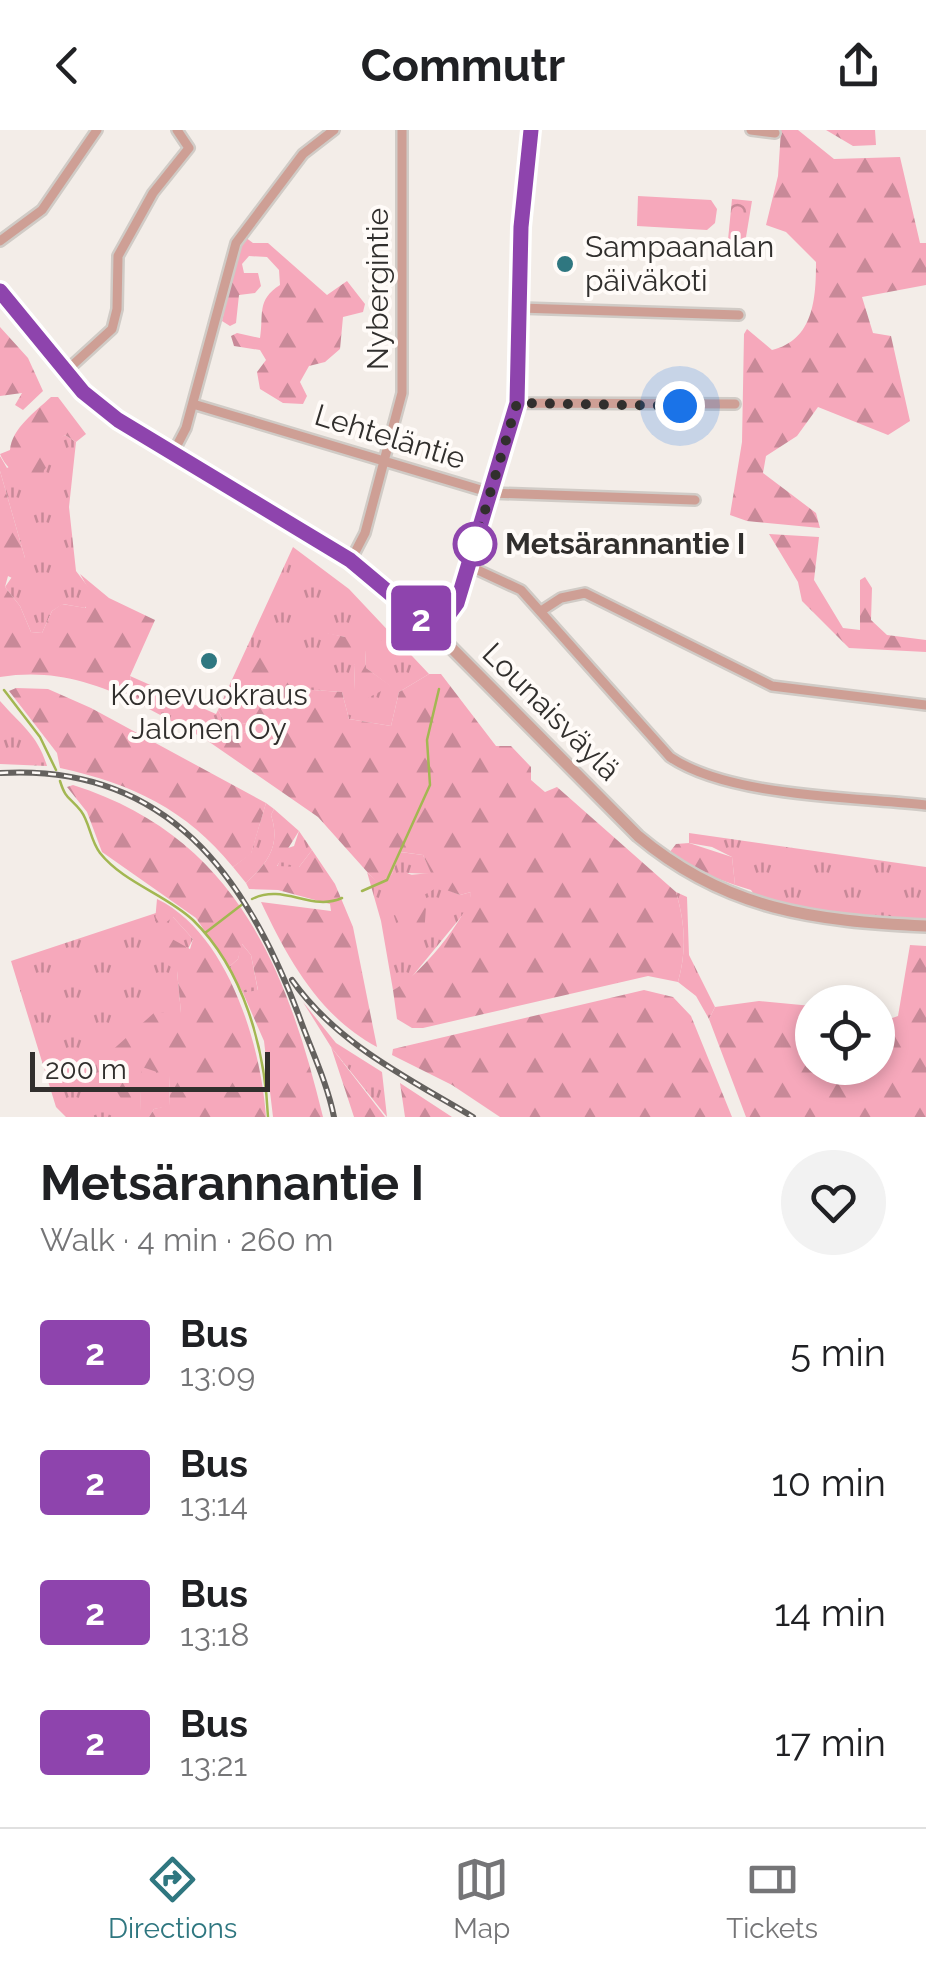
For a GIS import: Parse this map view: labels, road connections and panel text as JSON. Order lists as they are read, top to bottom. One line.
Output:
{"streets":{"street":["Nybergintie","Lehteläntie","Lounaisväylä"]},"crossings":[["Nybergintie","Lehteläntie"],["Nybergintie","Lounaisväylä"]],"places":["Sampaanalan päiväkoti","Metsärannantie I","Konevuokraus Jalonen Oy"],"lines":["bus line 2"],"scale_bar":"200 m","page":{"header":"Commutr","on_map":"2","scale":"200 m","heading":["Metsärannantie I","Walk · 4 min · 260 m"],"list":[{"mark":"2","name":"Bus","note":"13:09","value":"5 min"},{"mark":"2","name":"Bus","note":"13:14","value":"10 min"},{"mark":"2","name":"Bus","note":"13:18","value":"14 min"},{"mark":"2","name":"Bus","note":"13:21","value":"17 min"}],"tabs":["Directions","Map","Tickets"]}}
